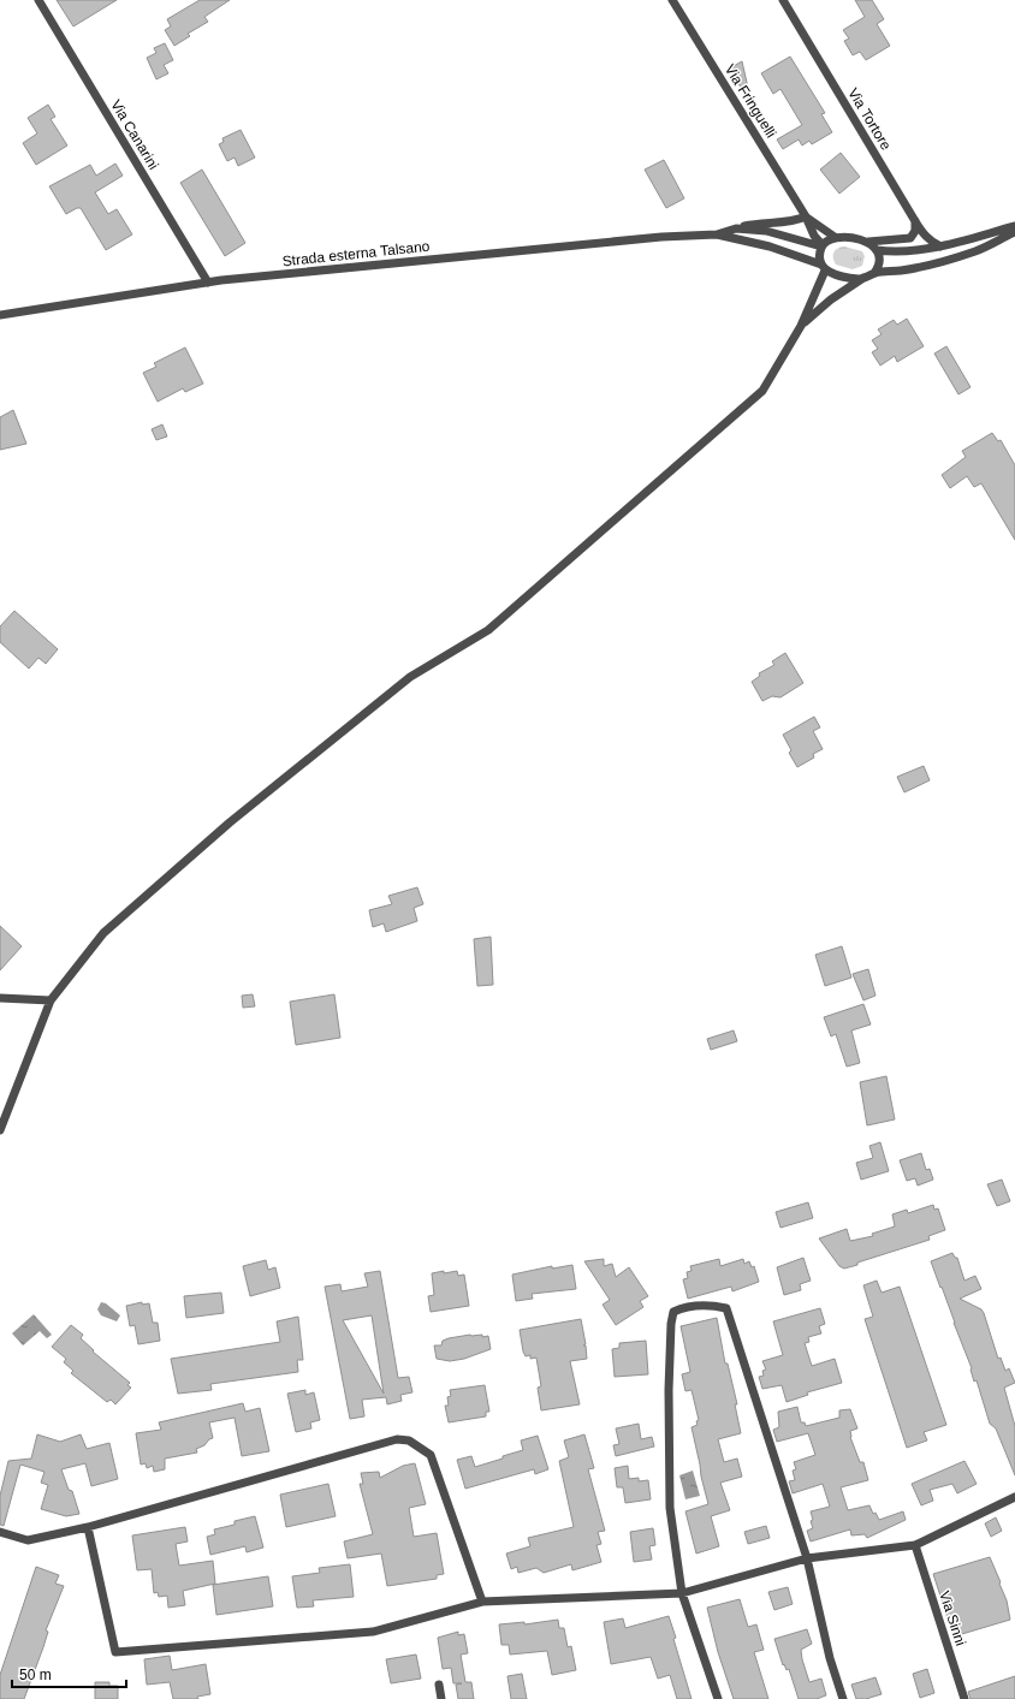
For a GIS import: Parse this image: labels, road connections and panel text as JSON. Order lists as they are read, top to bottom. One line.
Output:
{"streets":{"street":["Via Fringuelli","Via Tortore","Via Canarini","Strada esterna Talsano","Via Sinni"]},"crossings":[["Via Fringuelli","Strada esterna Talsano"],["Via Canarini","Strada esterna Talsano"]],"scale_bar":"50 m"}
